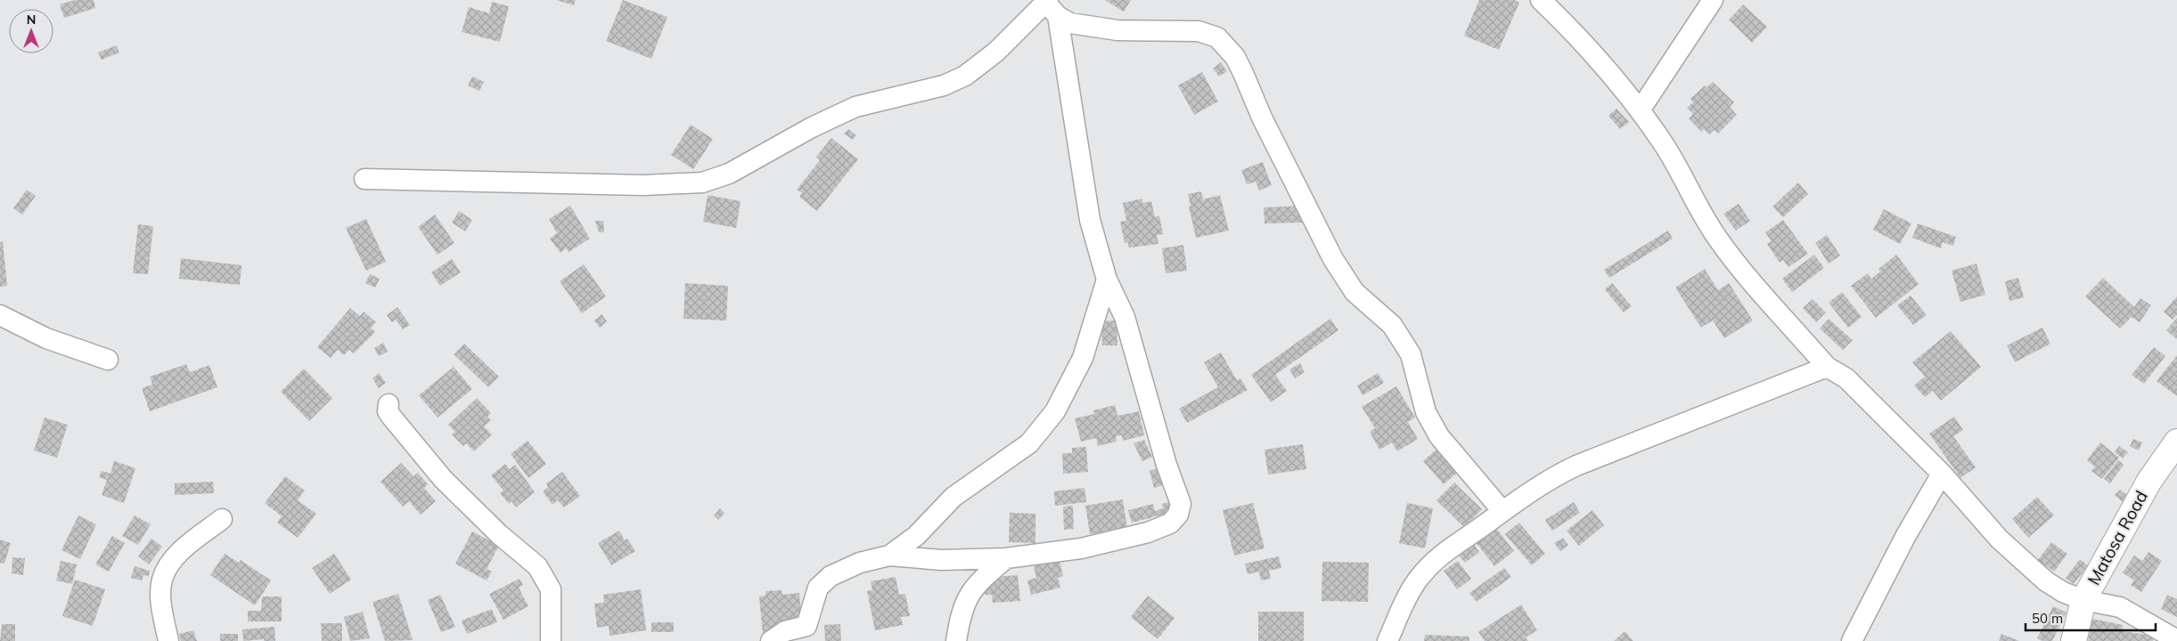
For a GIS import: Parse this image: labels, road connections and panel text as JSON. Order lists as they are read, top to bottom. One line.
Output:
{"streets":{"street":["Matosa Road"]},"scale_bar":"50 m","north":"top"}
